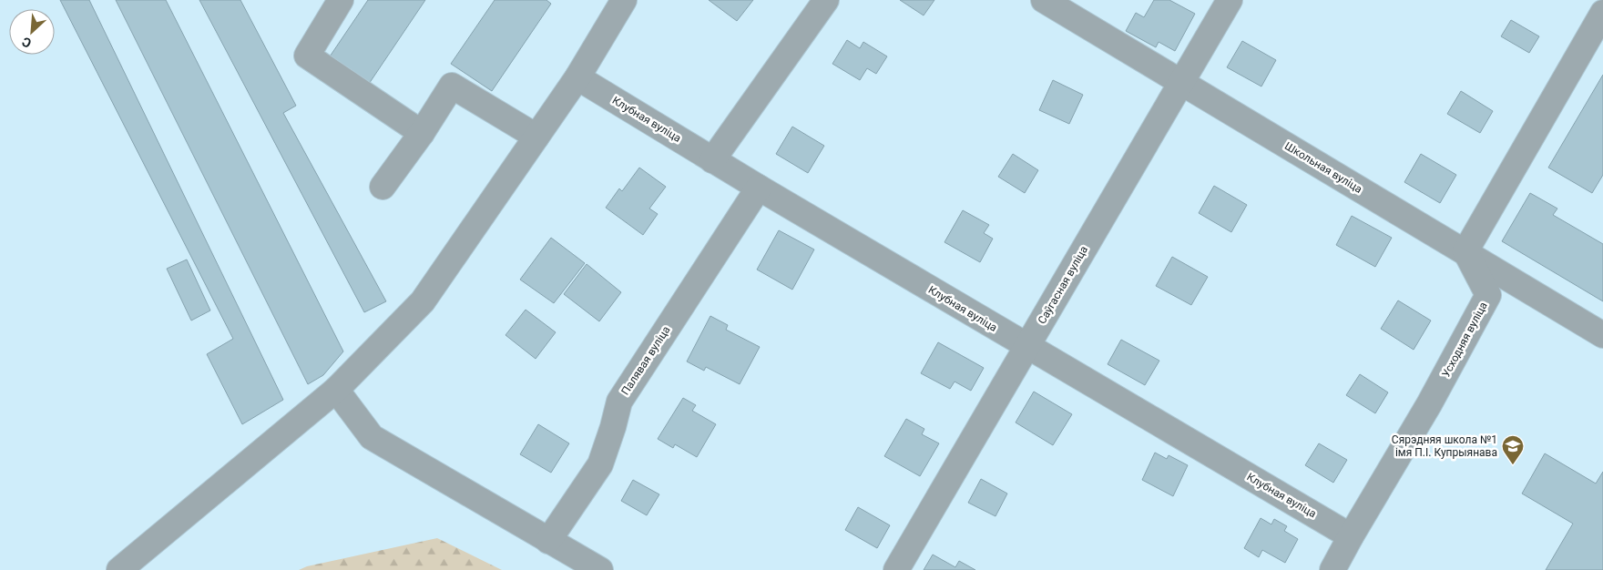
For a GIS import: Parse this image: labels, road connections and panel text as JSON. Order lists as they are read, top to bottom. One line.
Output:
{"streets":{"street":["Клубная вуліца","Школьная вуліца","Саўгасная вуліца","Усходняя вуліца","Палявая вуліца"]},"crossings":[["Клубная вуліца","Саўгасная вуліца"],["Клубная вуліца","Усходняя вуліца"],["Клубная вуліца","Палявая вуліца"],["Школьная вуліца","Саўгасная вуліца"],["Школьная вуліца","Усходняя вуліца"]],"places":{"school or university":["Сярэдняя школа №1 імя П.І. Купрыянава"]},"north":"bottom left"}
